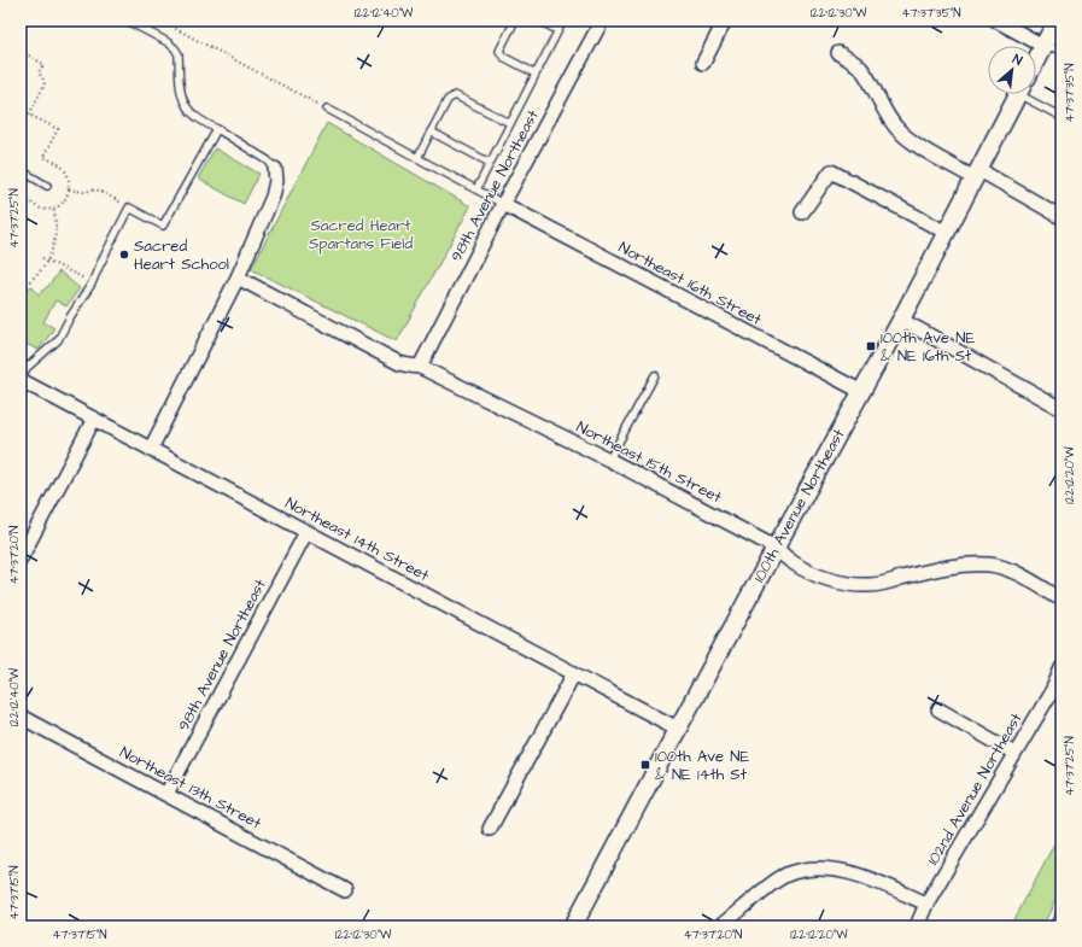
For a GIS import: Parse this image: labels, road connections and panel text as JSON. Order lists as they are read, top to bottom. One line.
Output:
{"streets":{"street":["98th Avenue Northeast","Northeast 16th Street","Northeast 15th Street","100th Avenue Northeast","Northeast 14th Street","Northeast 13th Street","102nd Avenue Northeast"]},"crossings":[["98th Avenue Northeast","Northeast 16th Street"],["98th Avenue Northeast","Northeast 15th Street"],["98th Avenue Northeast","Northeast 14th Street"],["98th Avenue Northeast","Northeast 13th Street"],["Northeast 16th Street","100th Avenue Northeast"],["Northeast 15th Street","100th Avenue Northeast"],["100th Avenue Northeast","Northeast 14th Street"]],"parks":["Sacred Heart Spartans Field"],"places":{"other":["Sacred Heart School"],"transit":["100th Ave NE & NE 16th St","100th Ave NE & NE 14th St"]},"north":"top right","coordinates":["122°12'40\"W","122°12'30\"W","47°37'35\"N","47°37'25\"N","122°12'20\"W","47°37'20\"N","47°37'15\"N"]}
